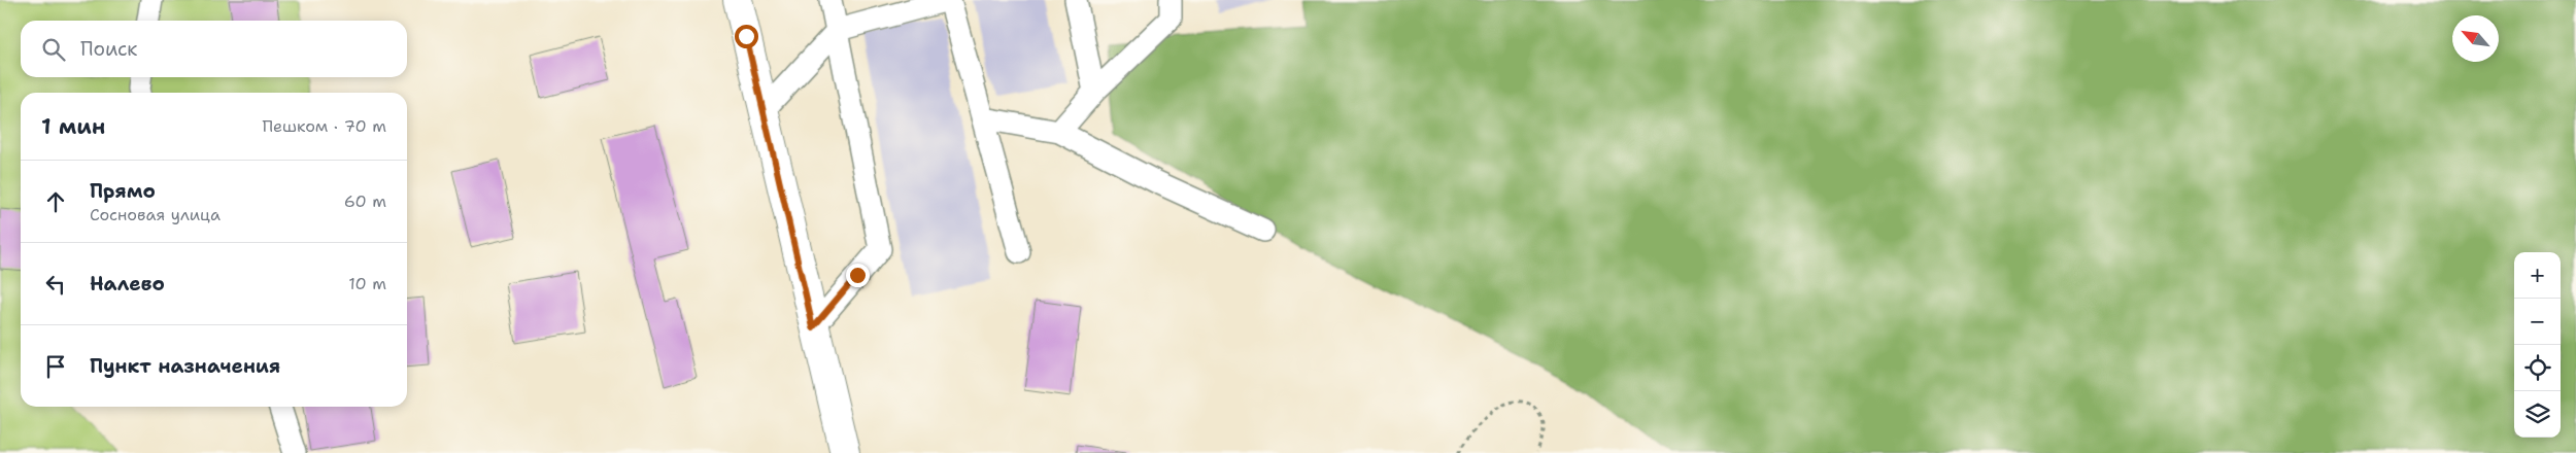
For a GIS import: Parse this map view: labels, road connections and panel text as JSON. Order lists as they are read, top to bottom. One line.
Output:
{"north":"top left","page":{"search":"Поиск","heading":["1 мин","Пешком · 70 m"],"list":[["Прямо","Сосновая улица","60 m"],["Налево","10 m"],"Пункт назначения"],"map_buttons":["+","−"]}}
